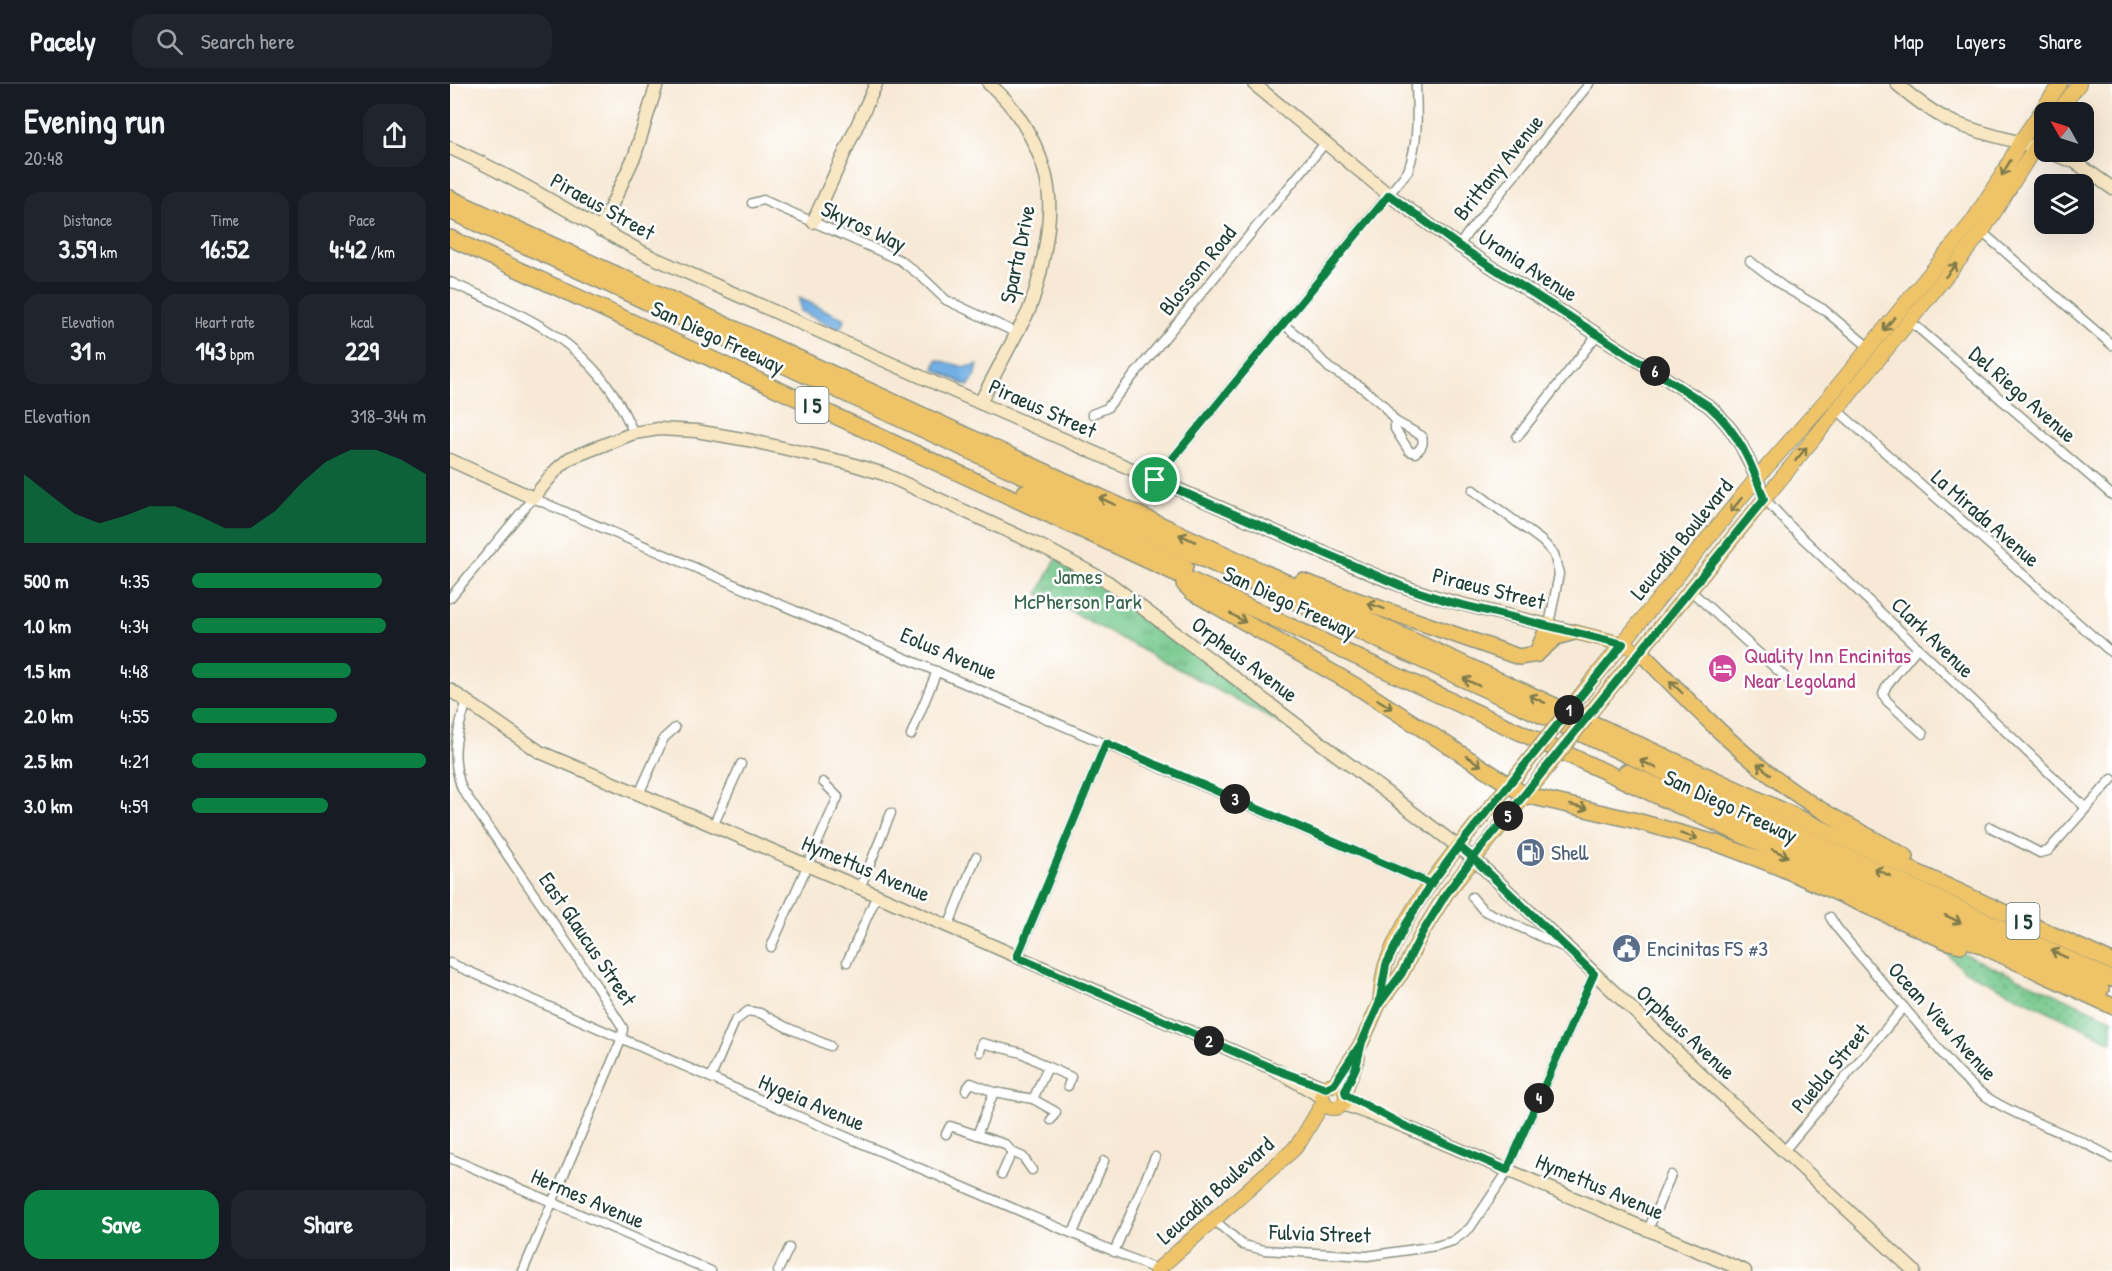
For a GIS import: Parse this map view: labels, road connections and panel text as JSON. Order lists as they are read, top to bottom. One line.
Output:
{"streets":{"highway":["San Diego Freeway","I 5"],"main road":["Piraeus Street","Leucadia Boulevard"],"street":["Brittany Avenue","Skyros Way","Sparta Drive","Urania Avenue","Blossom Road","Del Riego Avenue","La Mirada Avenue","Clark Avenue","Eolus Avenue","Orpheus Avenue","Hymettus Avenue","East Glaucus Street","Ocean View Avenue","Puebla Street","Hygeia Avenue","Hermes Avenue","Fulvia Street"]},"crossings":[["Brittany Avenue","Urania Avenue"],["Piraeus Street","Sparta Drive"],["Piraeus Street","Leucadia Boulevard"],["Skyros Way","Sparta Drive"],["Urania Avenue","Blossom Road"],["Urania Avenue","Leucadia Boulevard"],["Urania Avenue","Clark Avenue"],["Del Riego Avenue","Leucadia Boulevard"],["La Mirada Avenue","Leucadia Boulevard"],["Leucadia Boulevard","Clark Avenue"],["Leucadia Boulevard","Eolus Avenue"],["Leucadia Boulevard","Orpheus Avenue"],["Leucadia Boulevard","Hymettus Avenue"],["Leucadia Boulevard","Hygeia Avenue"],["Leucadia Boulevard","Fulvia Street"],["Orpheus Avenue","Puebla Street"],["Orpheus Avenue","Fulvia Street"],["Hymettus Avenue","East Glaucus Street"],["Hymettus Avenue","Fulvia Street"],["East Glaucus Street","Hygeia Avenue"],["East Glaucus Street","Hermes Avenue"],["Ocean View Avenue","Puebla Street"]],"parks":["James McPherson Park"],"places":{"hotel":["Quality Inn Encinitas Near Legoland"],"fuel station":["Shell"],"public building":["Encinitas FS #3"]},"north":"top left","page":{"header":"Pacely","search":"Search here","nav":["Map","Layers","Share"],"heading":["Evening run","20:48"],"stats":[["Distance","3.59 km"],["Time","16:52"],["Pace","4:42 /km"],["Elevation","31 m"],["Heart rate","143 bpm"],["kcal","229"]],"pins":["6","1","3","5","2","4"],"chart":["Elevation","318–344 m"],"list":[{"name":"500 m","note":"4:35"},{"name":"1.0 km","note":"4:34"},{"name":"1.5 km","note":"4:48"},{"name":"2.0 km","note":"4:55"},{"name":"2.5 km","note":"4:21"},{"name":"3.0 km","note":"4:59"}],"buttons":["Save","Share"]}}
